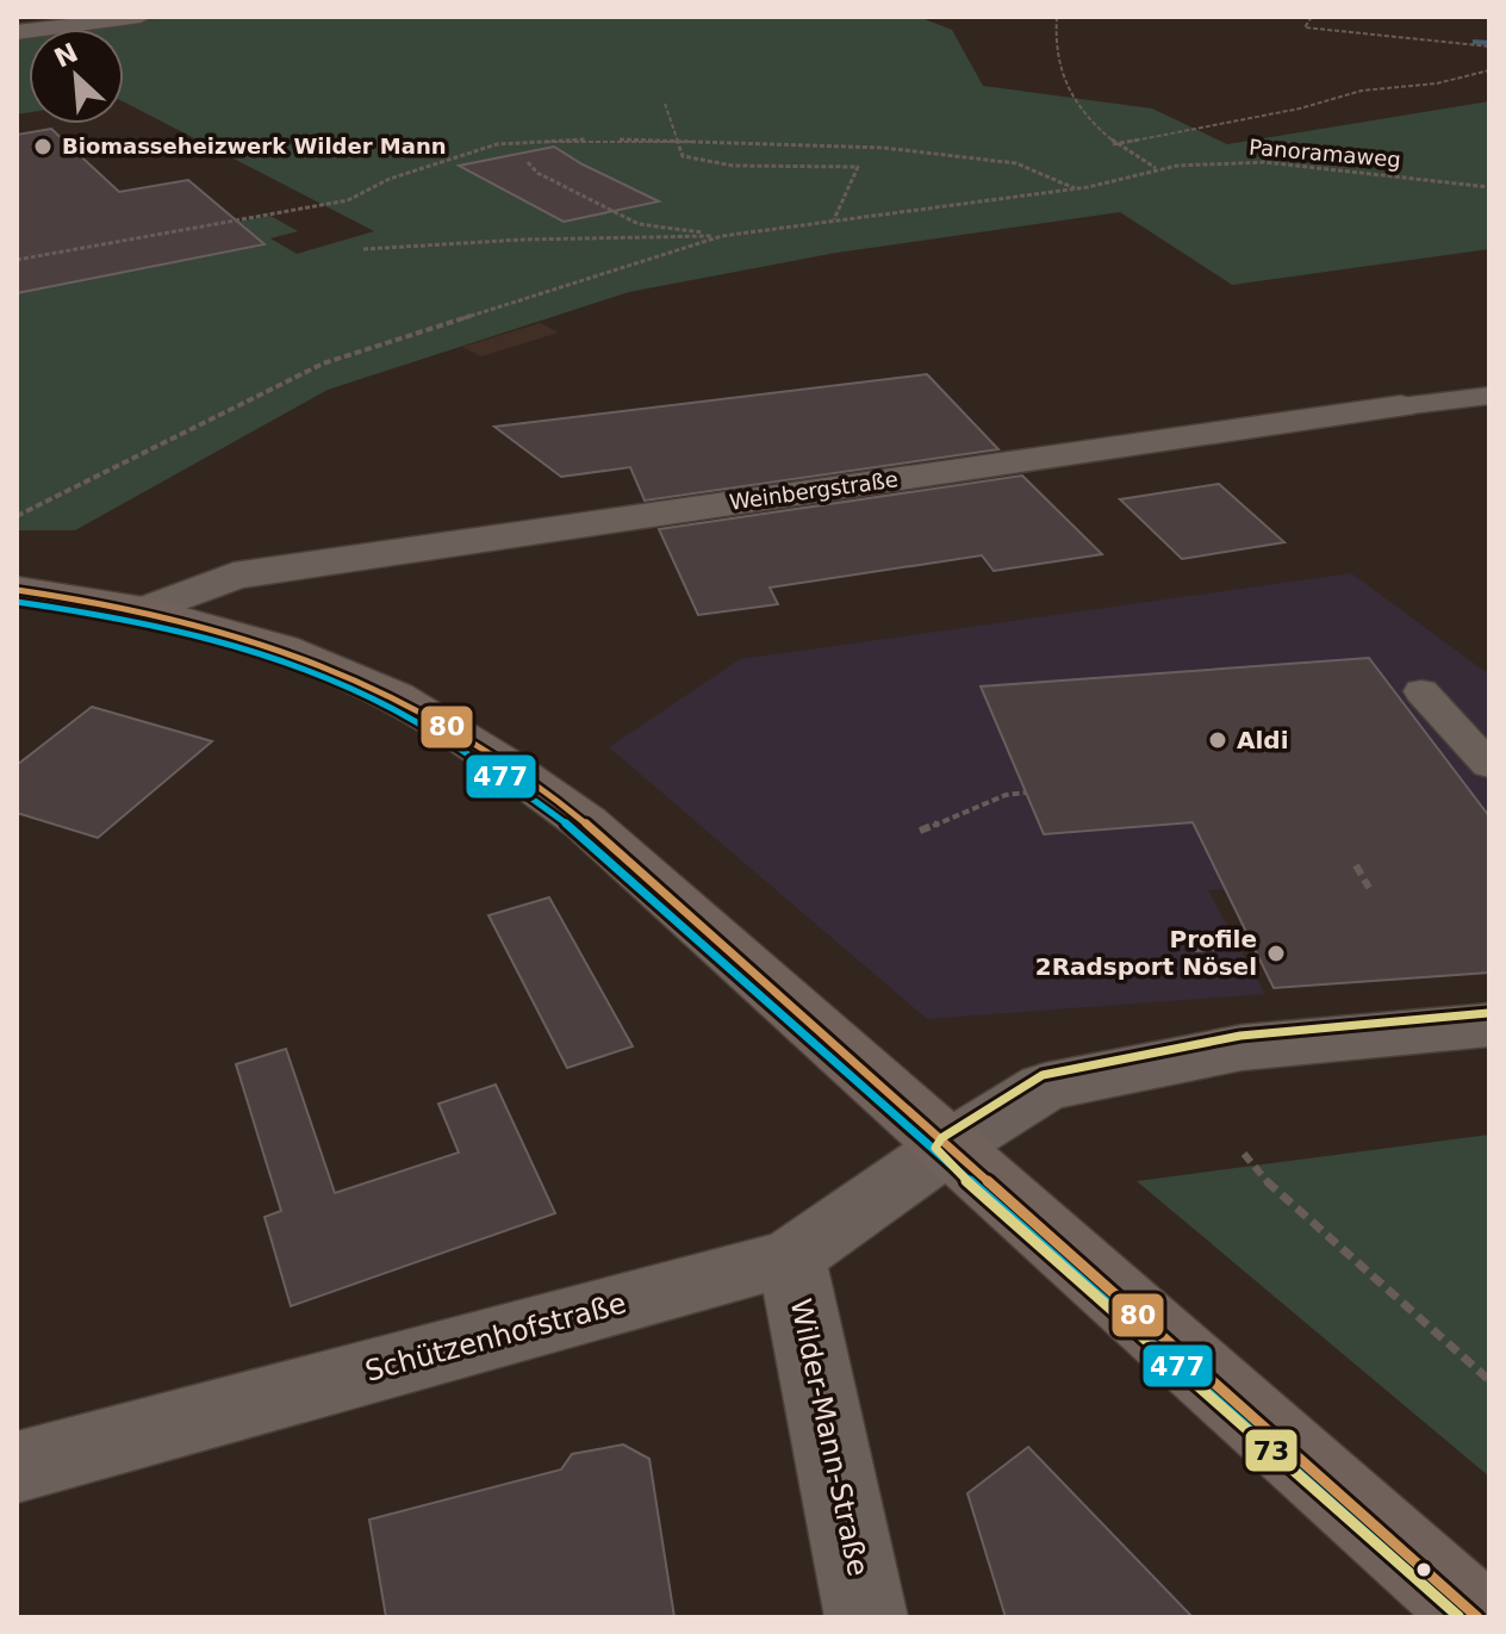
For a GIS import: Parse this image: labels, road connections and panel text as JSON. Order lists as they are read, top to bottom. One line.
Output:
{"streets":{"street":["Weinbergstraße","Schützenhofstraße","Wilder-Mann-Straße"],"path":["Panoramaweg"]},"crossings":[["Schützenhofstraße","Wilder-Mann-Straße"]],"places":["Biomasseheizwerk Wilder Mann","Aldi","Profile 2Radsport Nösel"],"lines":["transit line 80","transit line 477","transit line 73"],"north":"top left"}
